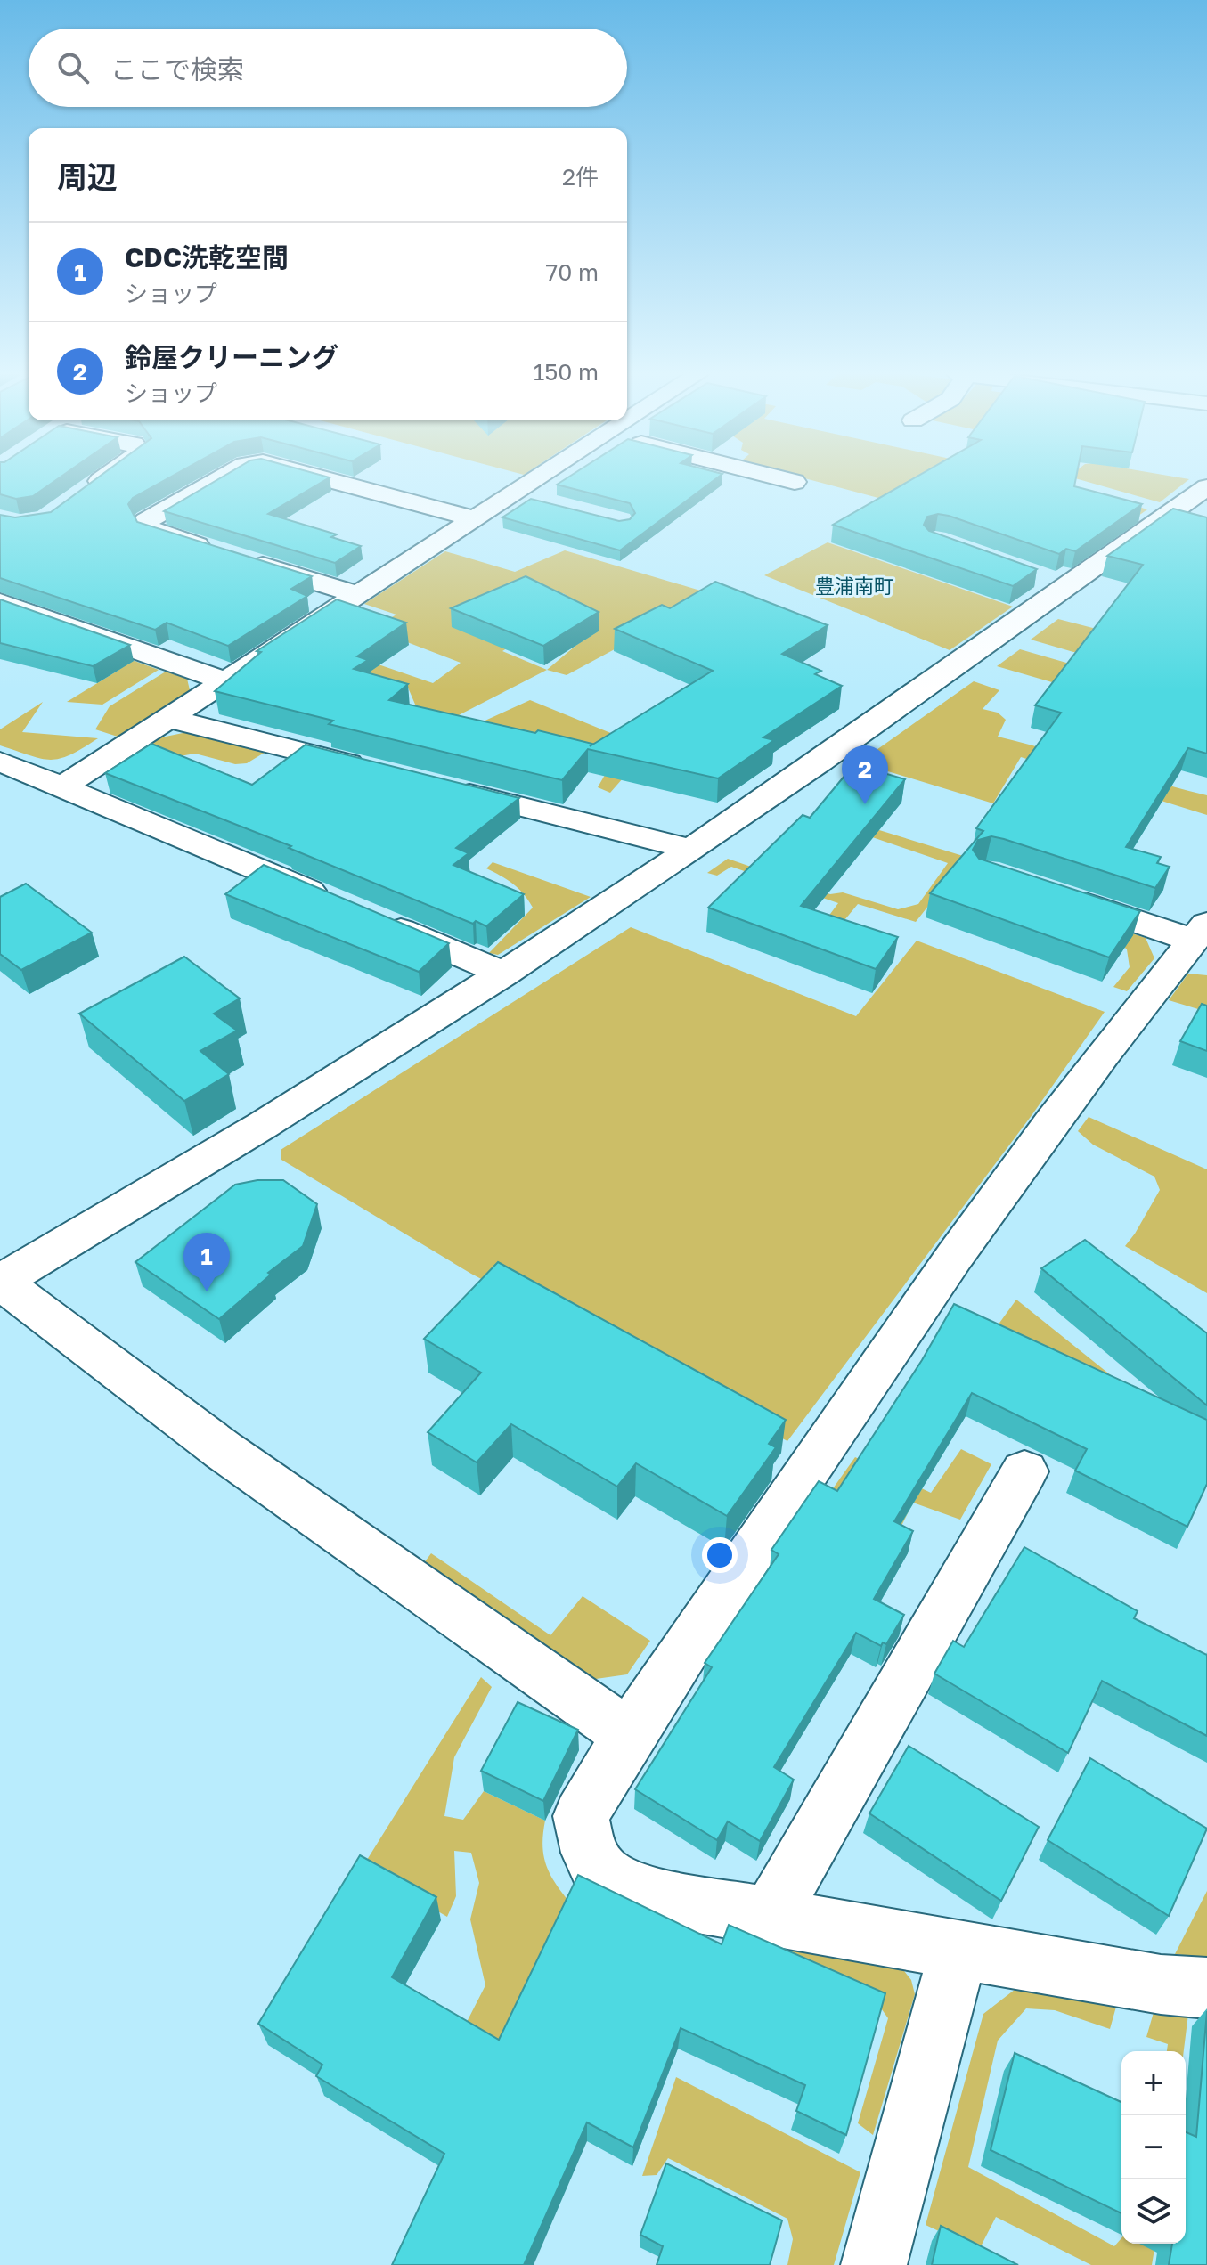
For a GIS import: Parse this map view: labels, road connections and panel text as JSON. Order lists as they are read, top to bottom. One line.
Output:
{"districts":["豊浦南町"],"page":{"search":"ここで検索","heading":["周辺","2件"],"list":[{"mark":"1","name":"CDC洗乾空間","note":"ショップ","value":"70 m"},{"mark":"2","name":"鈴屋クリーニング","note":"ショップ","value":"150 m"}],"pins":["2","1"],"map_buttons":["+","−"]}}
